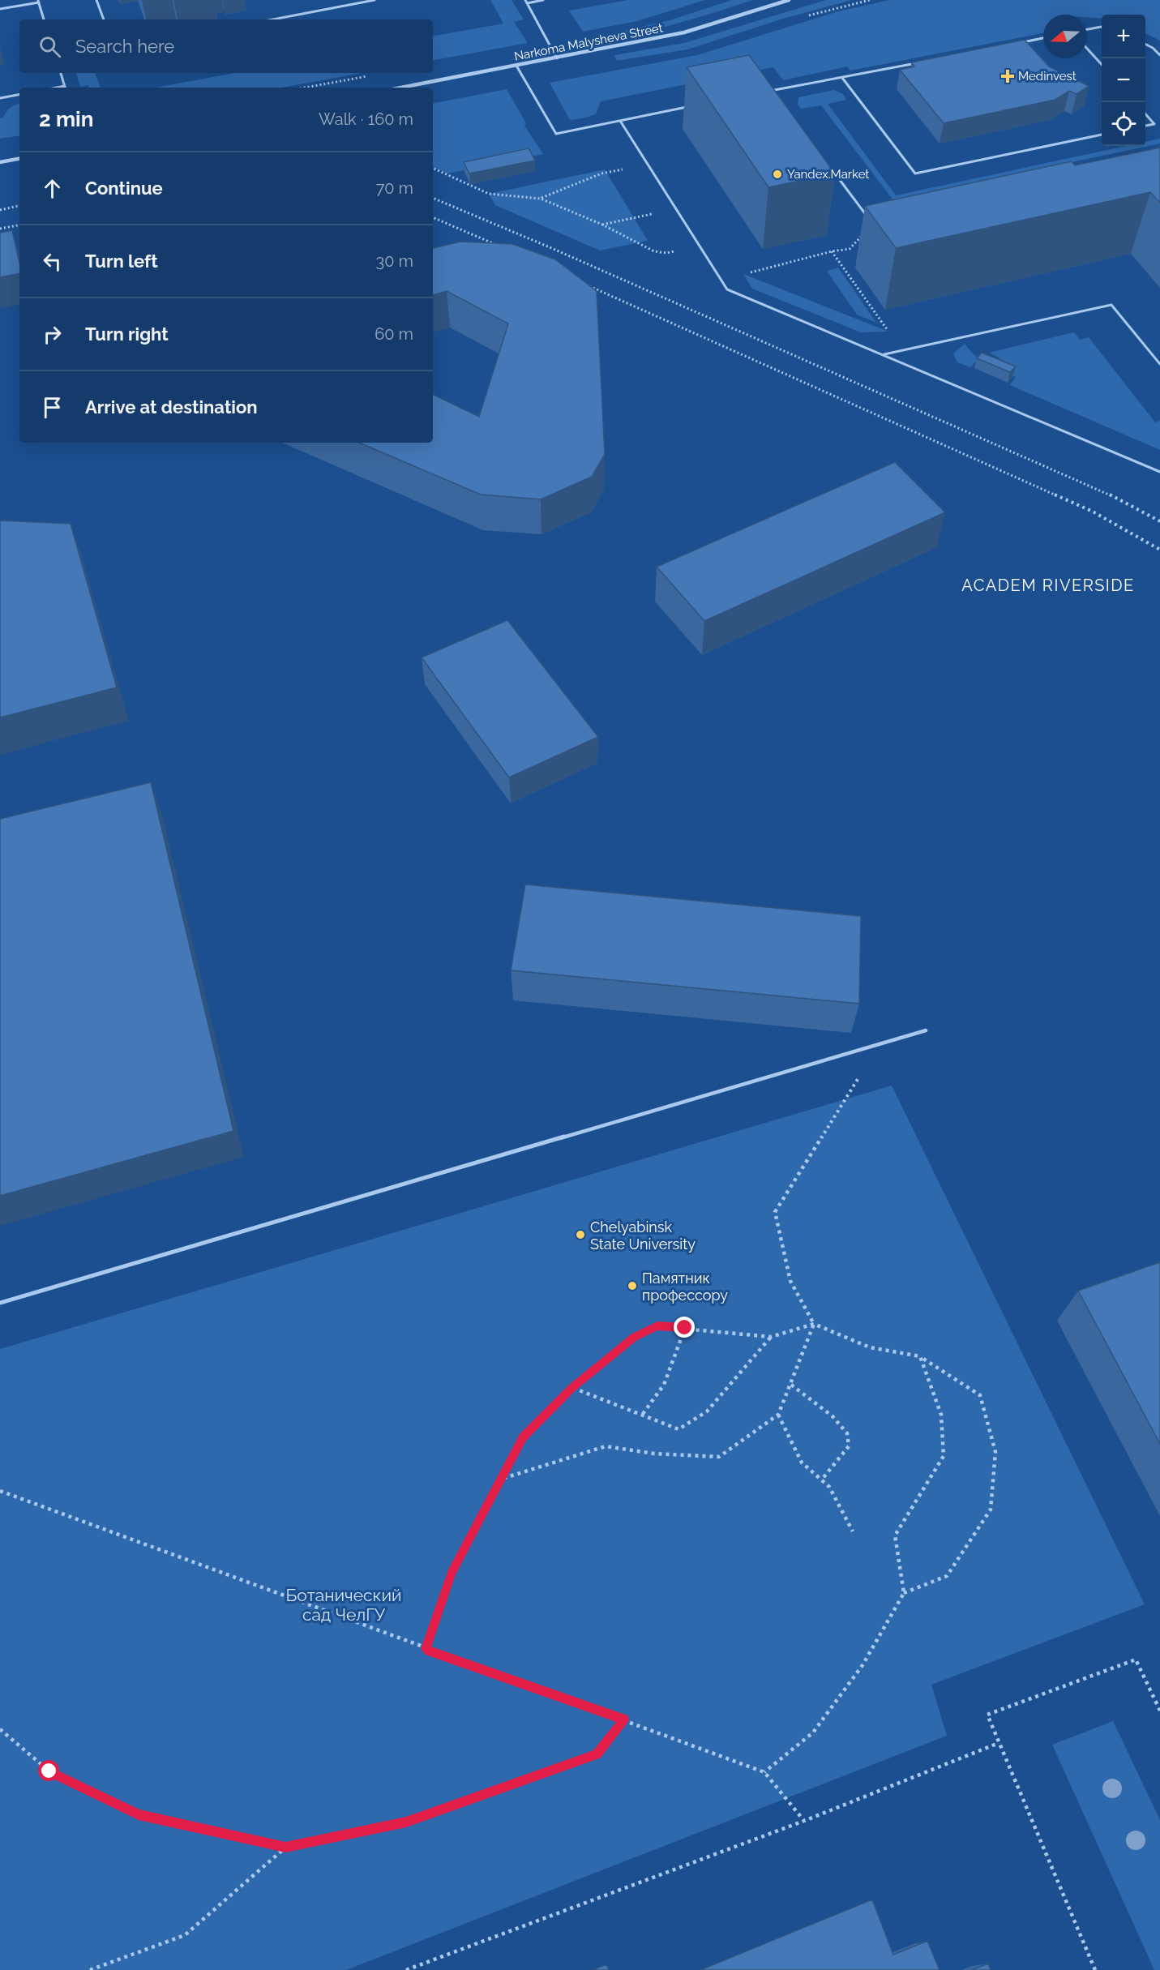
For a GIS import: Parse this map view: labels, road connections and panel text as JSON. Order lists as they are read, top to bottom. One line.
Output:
{"streets":{"street":["Narkoma Malysheva Street"]},"districts":["ACADEM RIVERSIDE"],"parks":["Ботанический сад ЧелГУ"],"places":{"health":["Medinvest"],"other":["Yandex.Market","Chelyabinsk State University","Памятник профессору"]},"north":"left","page":{"map_buttons":["+","−"],"search":"Search here","heading":["2 min","Walk · 160 m"],"list":[["Continue","70 m"],["Turn left","30 m"],["Turn right","60 m"],"Arrive at destination"]}}
